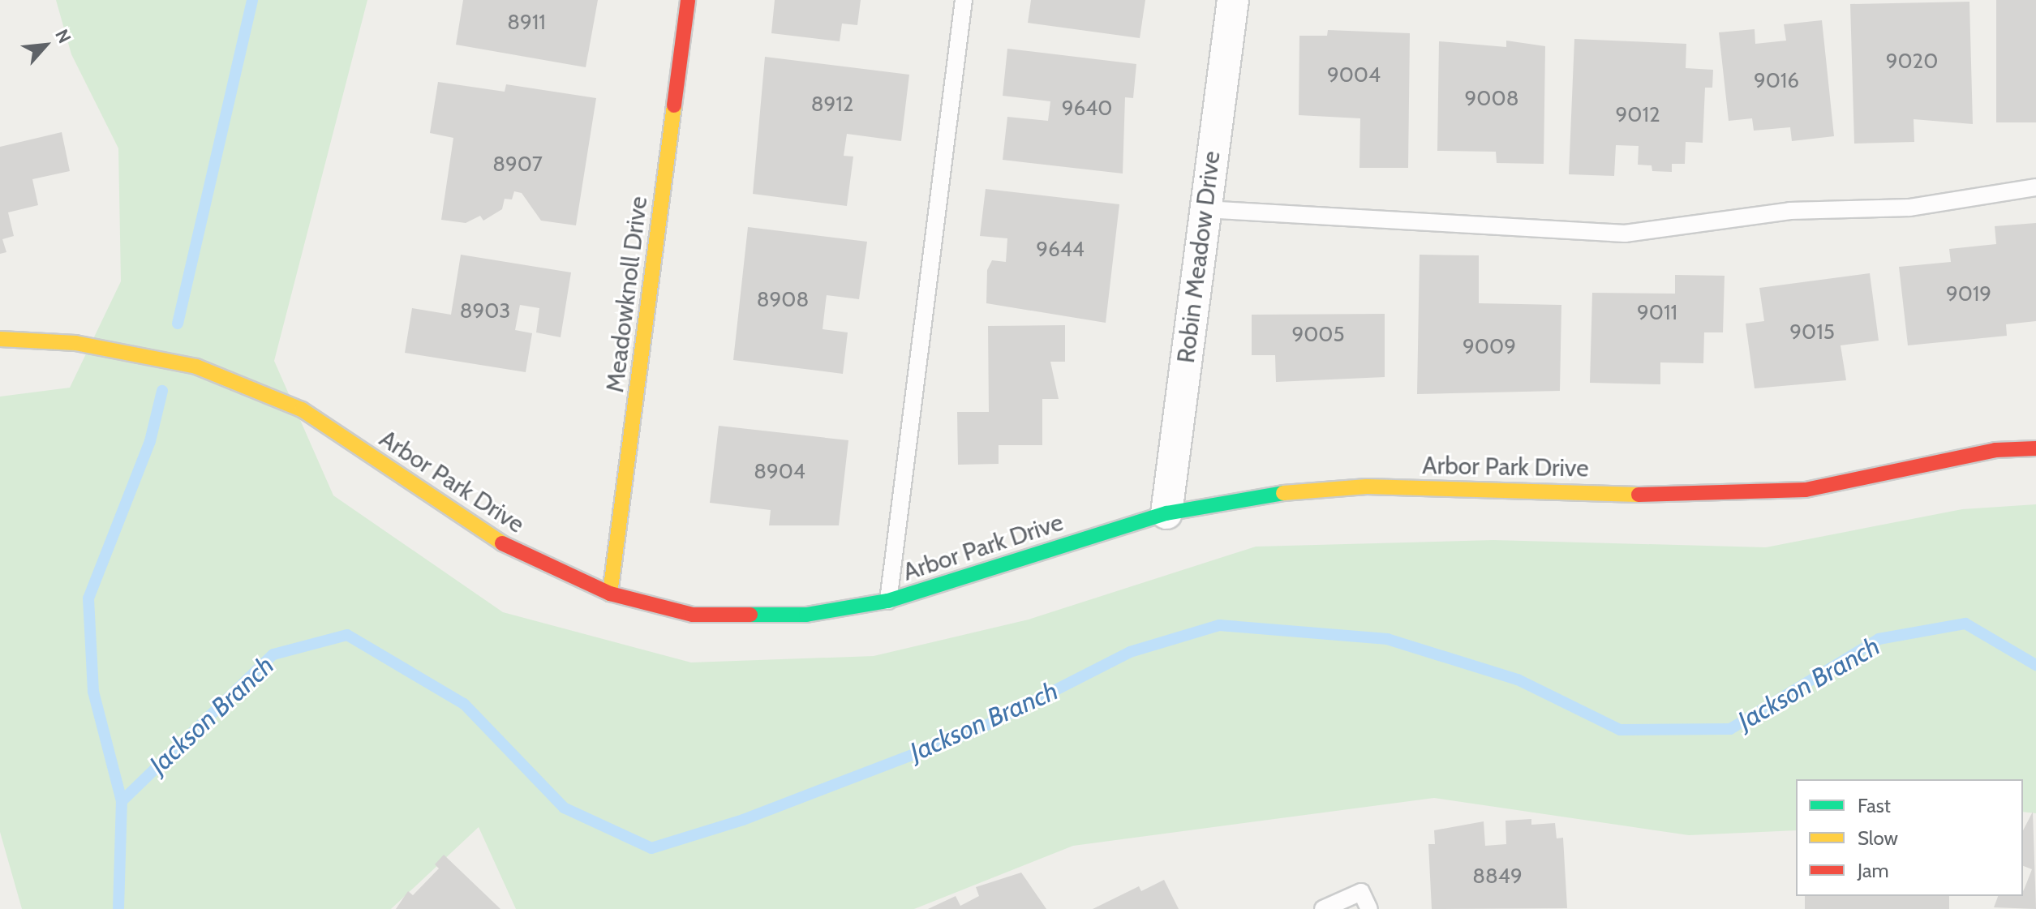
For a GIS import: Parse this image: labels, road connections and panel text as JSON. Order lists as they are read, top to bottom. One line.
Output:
{"streets":{"street":["Robin Meadow Drive","Meadowknoll Drive","Arbor Park Drive"]},"crossings":[["Robin Meadow Drive","Arbor Park Drive"],["Meadowknoll Drive","Arbor Park Drive"]],"water":["Jackson Branch"],"house_numbers":["8911","9020","9004","9016","9008","8912","9640","9012","8907","9644","9019","8908","8903","9011","9015","9005","9009","8904","8849"],"legend":["Fast","Slow","Jam"],"north":"top right"}
